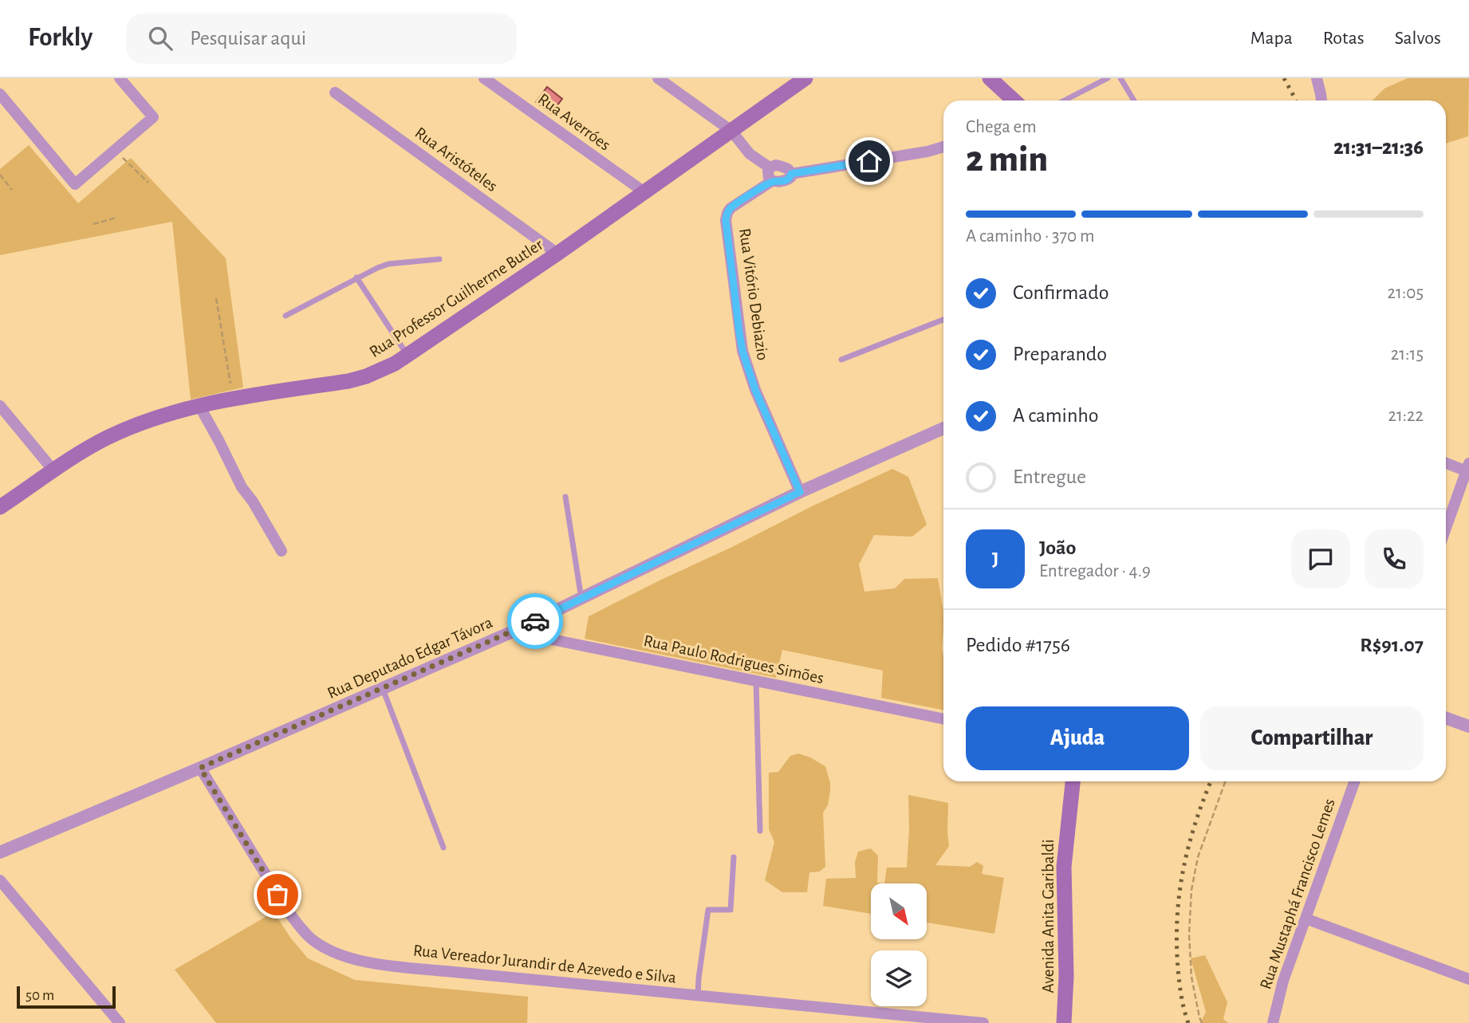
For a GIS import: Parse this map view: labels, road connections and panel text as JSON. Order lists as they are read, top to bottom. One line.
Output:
{"streets":{"main road":["Rua Professor Guilherme Butler","Avenida Anita Garibaldi"],"street":["Rua Averróes","Rua Aristóteles","Rua Vitório Debiazio","Rua Deputado Edgar Távora","Rua Paulo Rodrigues Simões","Rua Mustaphá Francisco Lemes","Rua Vereador Jurandir de Azevedo e Silva"]},"crossings":[["Rua Averróes","Rua Professor Guilherme Butler"],["Rua Aristóteles","Rua Professor Guilherme Butler"],["Rua Vitório Debiazio","Rua Deputado Edgar Távora"],["Rua Deputado Edgar Távora","Rua Paulo Rodrigues Simões"],["Rua Deputado Edgar Távora","Rua Vereador Jurandir de Azevedo e Silva"]],"scale_bar":"50 m","north":"bottom right","page":{"header":"Forkly","search":"Pesquisar aqui","nav":["Mapa","Rotas","Salvos"],"heading":["2 min","Chega em","21:31–21:36"],"panel":["João","Entregador · 4.9","Pedido #1756","R$91.07"],"bar":"A caminho · 370 m","list":[["Confirmado","21:05"],["Preparando","21:15"],["A caminho","21:22"],"Entregue"],"round":"J","buttons":["Ajuda","Compartilhar"],"scale":"50 m"}}
